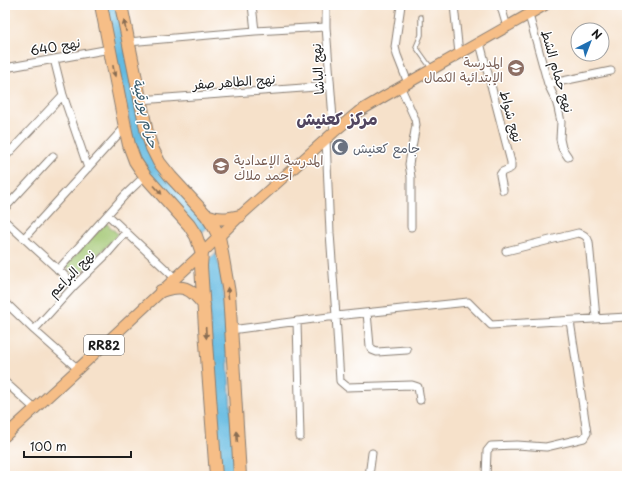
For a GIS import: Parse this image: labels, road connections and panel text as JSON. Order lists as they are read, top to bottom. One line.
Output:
{"streets":{"main road":["RR82"],"street":["نهج 640","نهج الباشا","نهج حمام الشط","نهج الطاهر صفر","نهج شواط","نهج البراعم"]},"crossings":[["نهج الباشا","نهج الطاهر صفر"],["نهج الباشا","RR82"],["نهج حمام الشط","RR82"],["نهج شواط","RR82"]],"districts":["مركز كعنيش"],"water":["حزام بورقيبة"],"places":{"school or university":["المدرسة الإبتدائية الكمال","المدرسة الإعدادية أحمد ملاك"],"mosque":["جامع كعنيش"]},"scale_bar":"100 m","north":"top right"}
